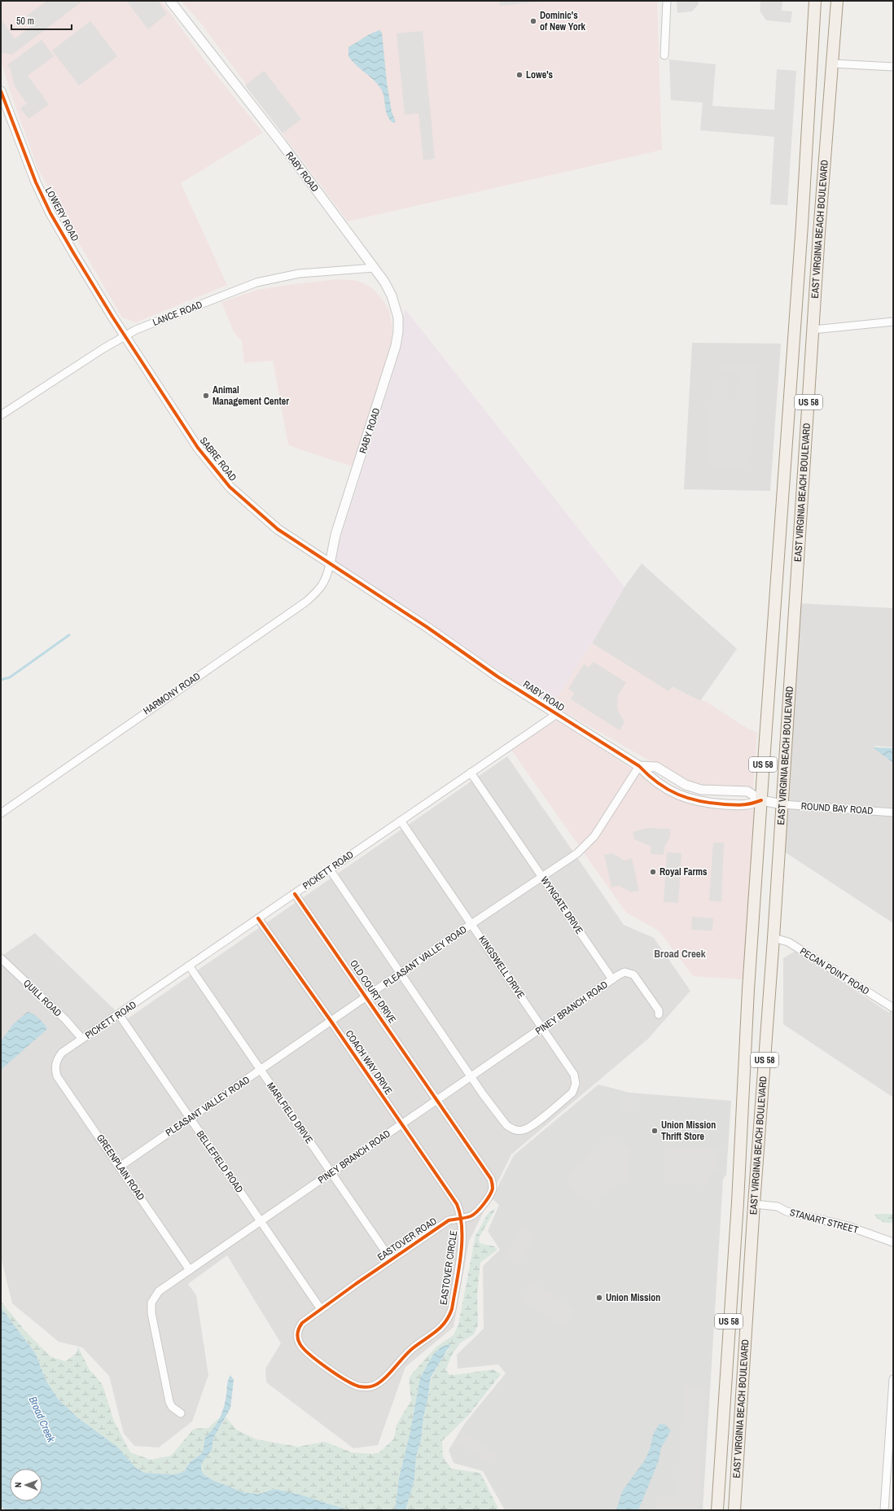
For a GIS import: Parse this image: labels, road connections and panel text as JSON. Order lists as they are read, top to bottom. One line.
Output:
{"streets":{"main road":["EAST VIRGINIA BEACH BOULEVARD","US 58"],"street":["RABY ROAD","LOWERY ROAD","LANCE ROAD","SABRE ROAD","HARMONY ROAD","ROUND BAY ROAD","PICKETT ROAD","WYNGATE DRIVE","PLEASANT VALLEY ROAD","KINGSWELL DRIVE","PECAN POINT ROAD","OLD COURT DRIVE","QUILL ROAD","PINEY BRANCH ROAD","COACH WAY DRIVE","MARLFIELD DRIVE","BELLEFIELD ROAD","GREENPLAIN ROAD","STANART STREET","EASTOVER ROAD","EASTOVER CIRCLE"]},"crossings":[["RABY ROAD","EAST VIRGINIA BEACH BOULEVARD"],["RABY ROAD","LANCE ROAD"],["RABY ROAD","SABRE ROAD"],["RABY ROAD","HARMONY ROAD"],["RABY ROAD","ROUND BAY ROAD"],["RABY ROAD","PICKETT ROAD"],["RABY ROAD","PLEASANT VALLEY ROAD"],["LOWERY ROAD","LANCE ROAD"],["LOWERY ROAD","SABRE ROAD"],["EAST VIRGINIA BEACH BOULEVARD","ROUND BAY ROAD"],["EAST VIRGINIA BEACH BOULEVARD","PECAN POINT ROAD"],["EAST VIRGINIA BEACH BOULEVARD","STANART STREET"],["LANCE ROAD","SABRE ROAD"],["SABRE ROAD","HARMONY ROAD"],["PICKETT ROAD","WYNGATE DRIVE"],["PICKETT ROAD","KINGSWELL DRIVE"],["PICKETT ROAD","OLD COURT DRIVE"],["PICKETT ROAD","QUILL ROAD"],["PICKETT ROAD","COACH WAY DRIVE"],["PICKETT ROAD","MARLFIELD DRIVE"],["PICKETT ROAD","BELLEFIELD ROAD"],["PICKETT ROAD","GREENPLAIN ROAD"],["WYNGATE DRIVE","PLEASANT VALLEY ROAD"],["WYNGATE DRIVE","PINEY BRANCH ROAD"],["PLEASANT VALLEY ROAD","KINGSWELL DRIVE"],["PLEASANT VALLEY ROAD","OLD COURT DRIVE"],["PLEASANT VALLEY ROAD","COACH WAY DRIVE"],["PLEASANT VALLEY ROAD","MARLFIELD DRIVE"],["PLEASANT VALLEY ROAD","BELLEFIELD ROAD"],["PLEASANT VALLEY ROAD","GREENPLAIN ROAD"],["KINGSWELL DRIVE","PINEY BRANCH ROAD"],["OLD COURT DRIVE","PINEY BRANCH ROAD"],["OLD COURT DRIVE","EASTOVER ROAD"],["PINEY BRANCH ROAD","COACH WAY DRIVE"],["PINEY BRANCH ROAD","MARLFIELD DRIVE"],["PINEY BRANCH ROAD","BELLEFIELD ROAD"],["PINEY BRANCH ROAD","GREENPLAIN ROAD"],["PINEY BRANCH ROAD","EASTOVER ROAD"],["COACH WAY DRIVE","EASTOVER ROAD"],["COACH WAY DRIVE","EASTOVER CIRCLE"],["MARLFIELD DRIVE","EASTOVER ROAD"],["BELLEFIELD ROAD","EASTOVER ROAD"],["EASTOVER ROAD","EASTOVER CIRCLE"]],"districts":["Broad Creek"],"water":["Broad Creek"],"places":["Dominic's of New York","Lowe's","Animal Management Center","Royal Farms","Union Mission Thrift Store","Union Mission"],"scale_bar":"50 m","north":"left"}
